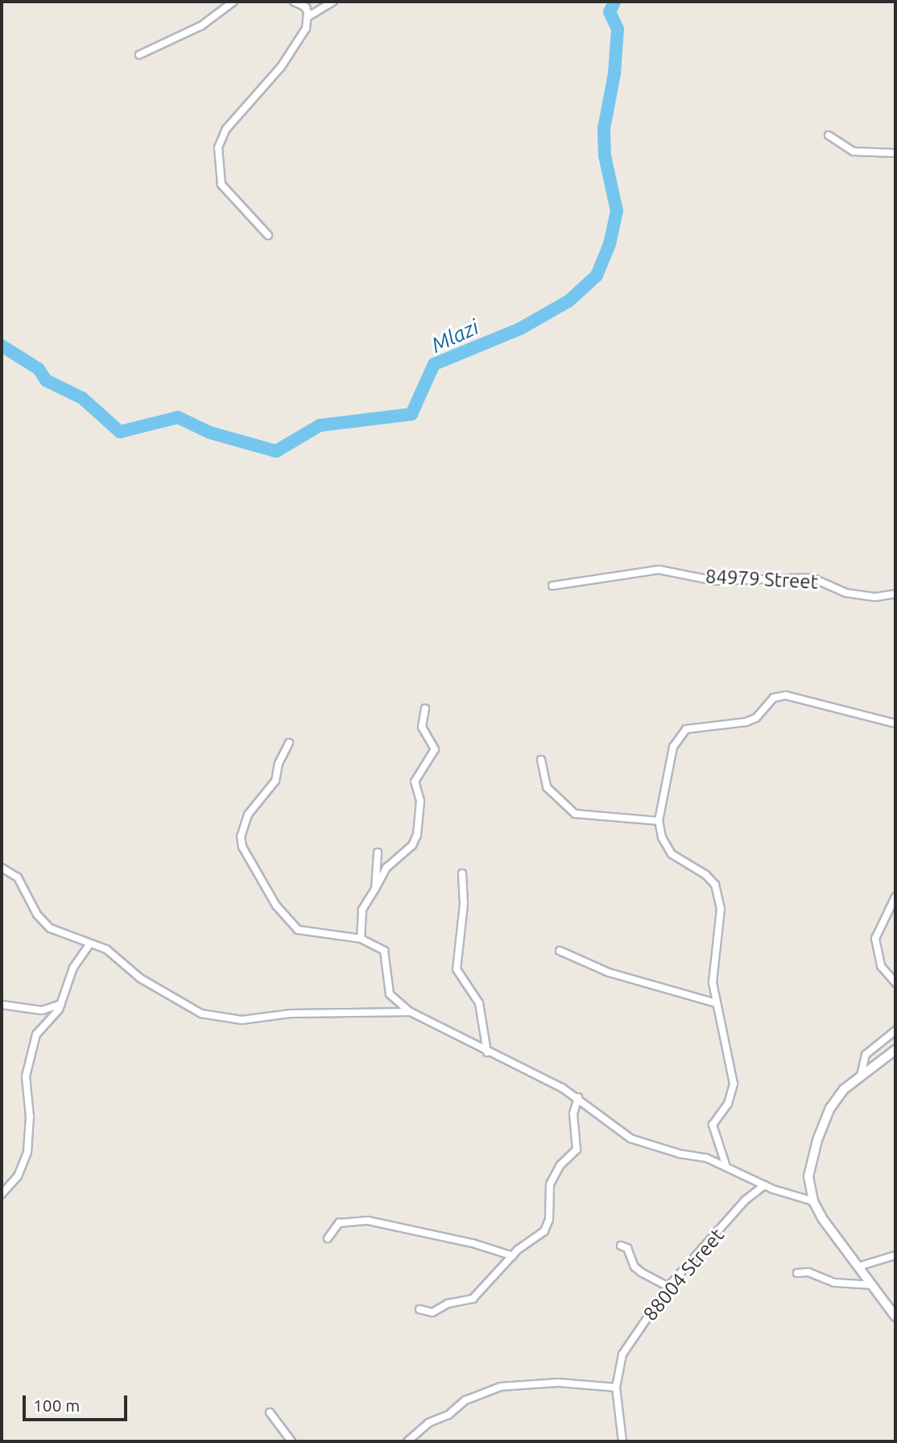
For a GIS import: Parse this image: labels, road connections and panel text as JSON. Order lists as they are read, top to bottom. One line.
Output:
{"streets":{"street":["84979 Street","88004 Street"]},"water":["Mlazi"],"scale_bar":"100 m"}
